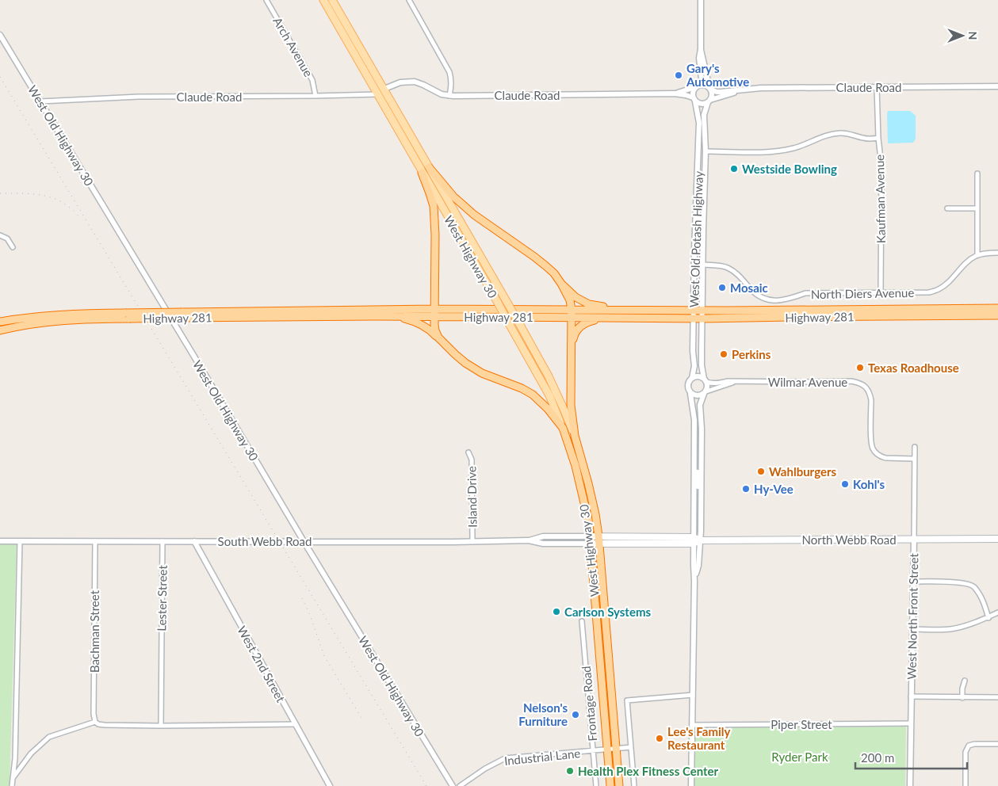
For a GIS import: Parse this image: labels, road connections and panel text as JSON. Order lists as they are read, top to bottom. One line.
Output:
{"streets":{"highway":["West Highway 30","Highway 281"],"main road":["North Webb Road","South Webb Road"],"street":["Arch Avenue","Claude Road","West Old Highway 30","Kaufman Avenue","West Old Potash Highway","North Diers Avenue","Wilmar Avenue","Island Drive","Lester Street","West North Front Street","Bachman Street","West 2nd Street","Frontage Road","Piper Street","Industrial Lane"]},"crossings":[["Arch Avenue","Claude Road"],["Claude Road","West Old Highway 30"],["Claude Road","West Old Potash Highway"],["Claude Road","West Highway 30"],["West Old Highway 30","South Webb Road"],["Kaufman Avenue","West Old Potash Highway"],["Kaufman Avenue","North Diers Avenue"],["West Old Potash Highway","North Diers Avenue"],["West Old Potash Highway","Highway 281"],["West Old Potash Highway","Wilmar Avenue"],["West Highway 30","South Webb Road"],["West Highway 30","Industrial Lane"],["Wilmar Avenue","West North Front Street"],["Island Drive","South Webb Road"],["North Webb Road","South Webb Road"],["North Webb Road","West North Front Street"],["South Webb Road","Lester Street"],["South Webb Road","Bachman Street"],["South Webb Road","West 2nd Street"],["West North Front Street","Piper Street"],["Frontage Road","Industrial Lane"]],"parks":["Ryder Park"],"places":["Gary's Automotive","Westside Bowling","Mosaic","Perkins","Texas Roadhouse","Wahlburgers","Kohl's","Hy-Vee","Carlson Systems","Nelson's Furniture","Lee's Family Restaurant","Health Plex Fitness Center"],"scale_bar":"200 m","north":"right"}
